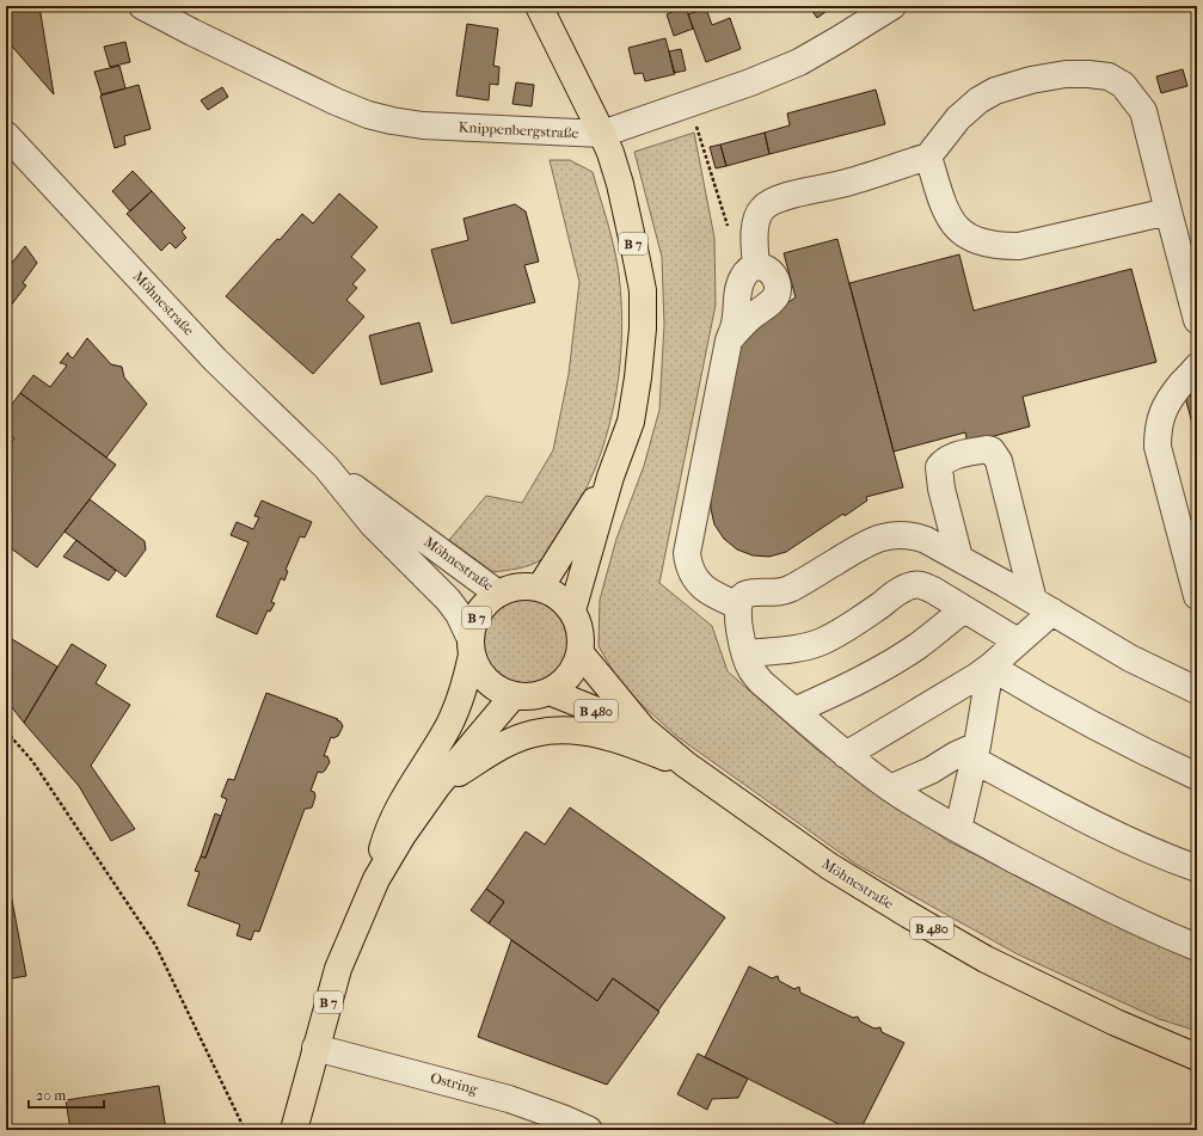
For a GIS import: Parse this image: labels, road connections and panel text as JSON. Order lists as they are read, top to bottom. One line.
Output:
{"streets":{"main road":["B 7","Möhnestraße","B 480"],"street":["Knippenbergstraße","Ostring"]},"crossings":[["Knippenbergstraße","B 7"],["B 7","Möhnestraße"],["B 7","B 480"],["B 7","Ostring"],["Möhnestraße","B 480"]],"scale_bar":"20 m"}
